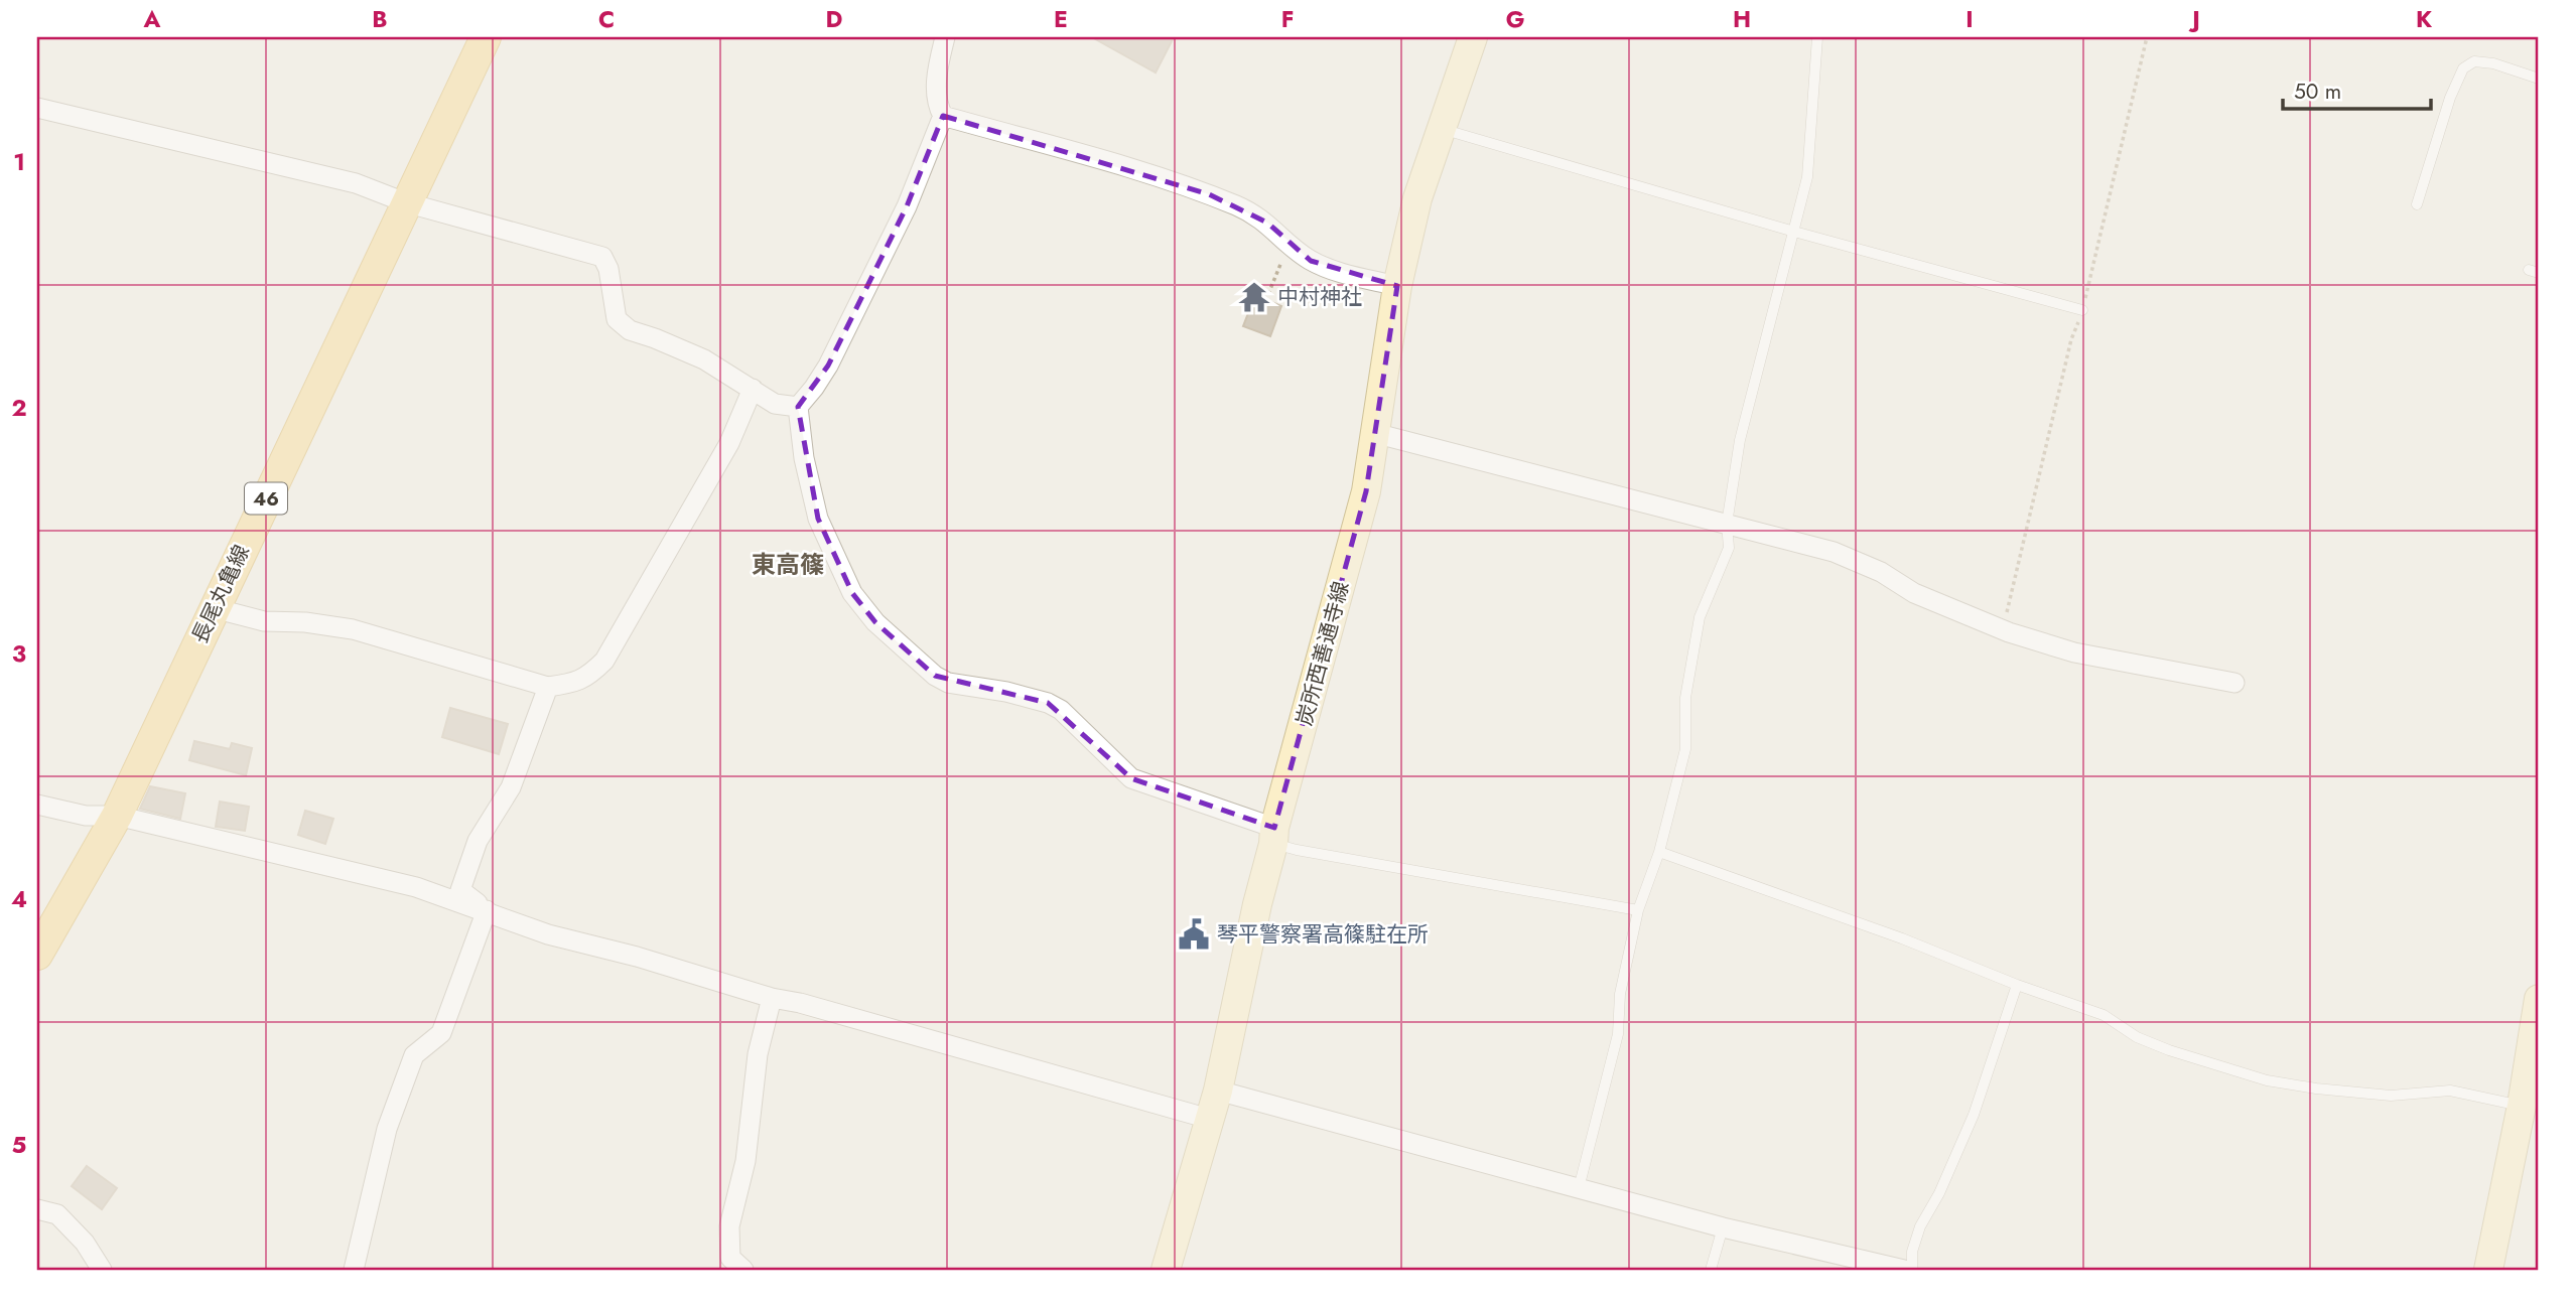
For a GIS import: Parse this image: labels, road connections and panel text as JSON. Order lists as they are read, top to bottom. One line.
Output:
{"streets":{"main road":["46","長尾丸亀線","炭所西善通寺線"]},"districts":["東高篠"],"places":{"temple":["中村神社"],"public building":["琴平警察署高篠駐在所"]},"scale_bar":"50 m","grid":{"columns":["A","B","C","D","E","F","G","H","I","J","K"],"rows":["1","2","3","4","5"]}}
